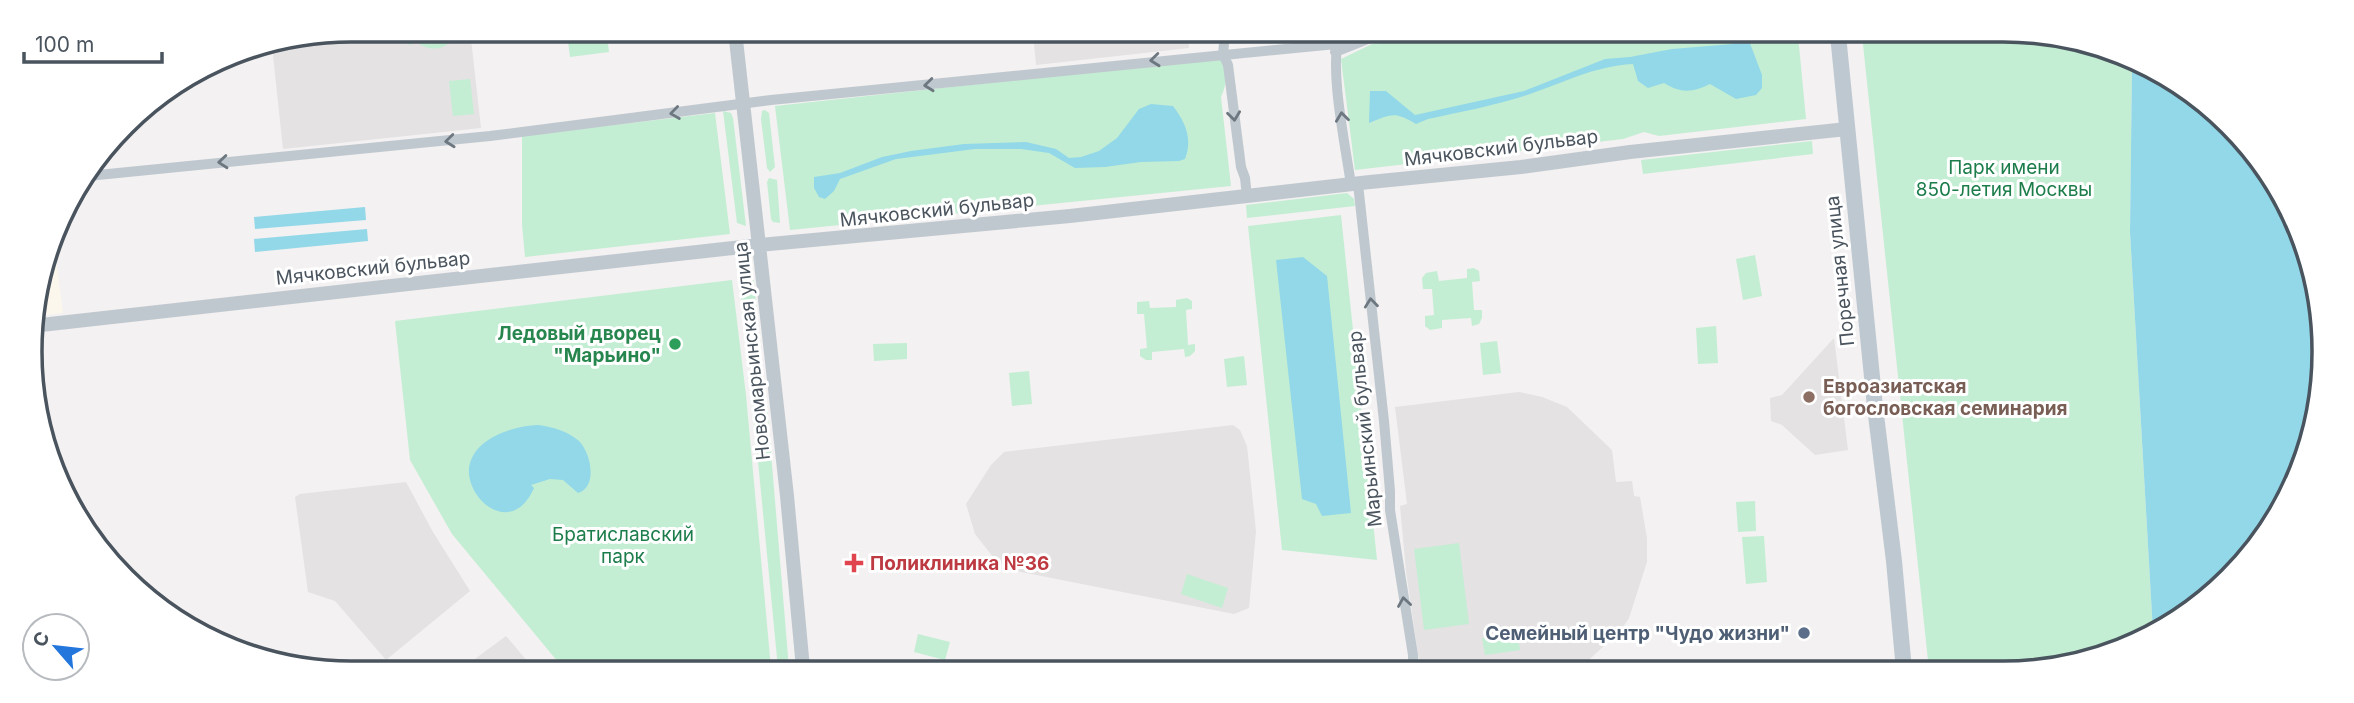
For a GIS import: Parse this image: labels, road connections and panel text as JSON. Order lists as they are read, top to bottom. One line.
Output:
{"streets":{"main road":["Поречная улица"],"street":["Мячковский бульвар","Новомарьинская улица","Марьинский бульвар"]},"crossings":[["Мячковский бульвар","Поречная улица"],["Мячковский бульвар","Новомарьинская улица"],["Мячковский бульвар","Марьинский бульвар"]],"one_way":["Марьинский бульвар"],"parks":["Парк имени 850-летия Москвы","Братиславский парк"],"places":{"other":["Ледовый дворец \"Марьино\"","Евроазиатская богословская семинария","Семейный центр \"Чудо жизни\""],"health":["Поликлиника №36"]},"scale_bar":"100 m","north":"top left"}
